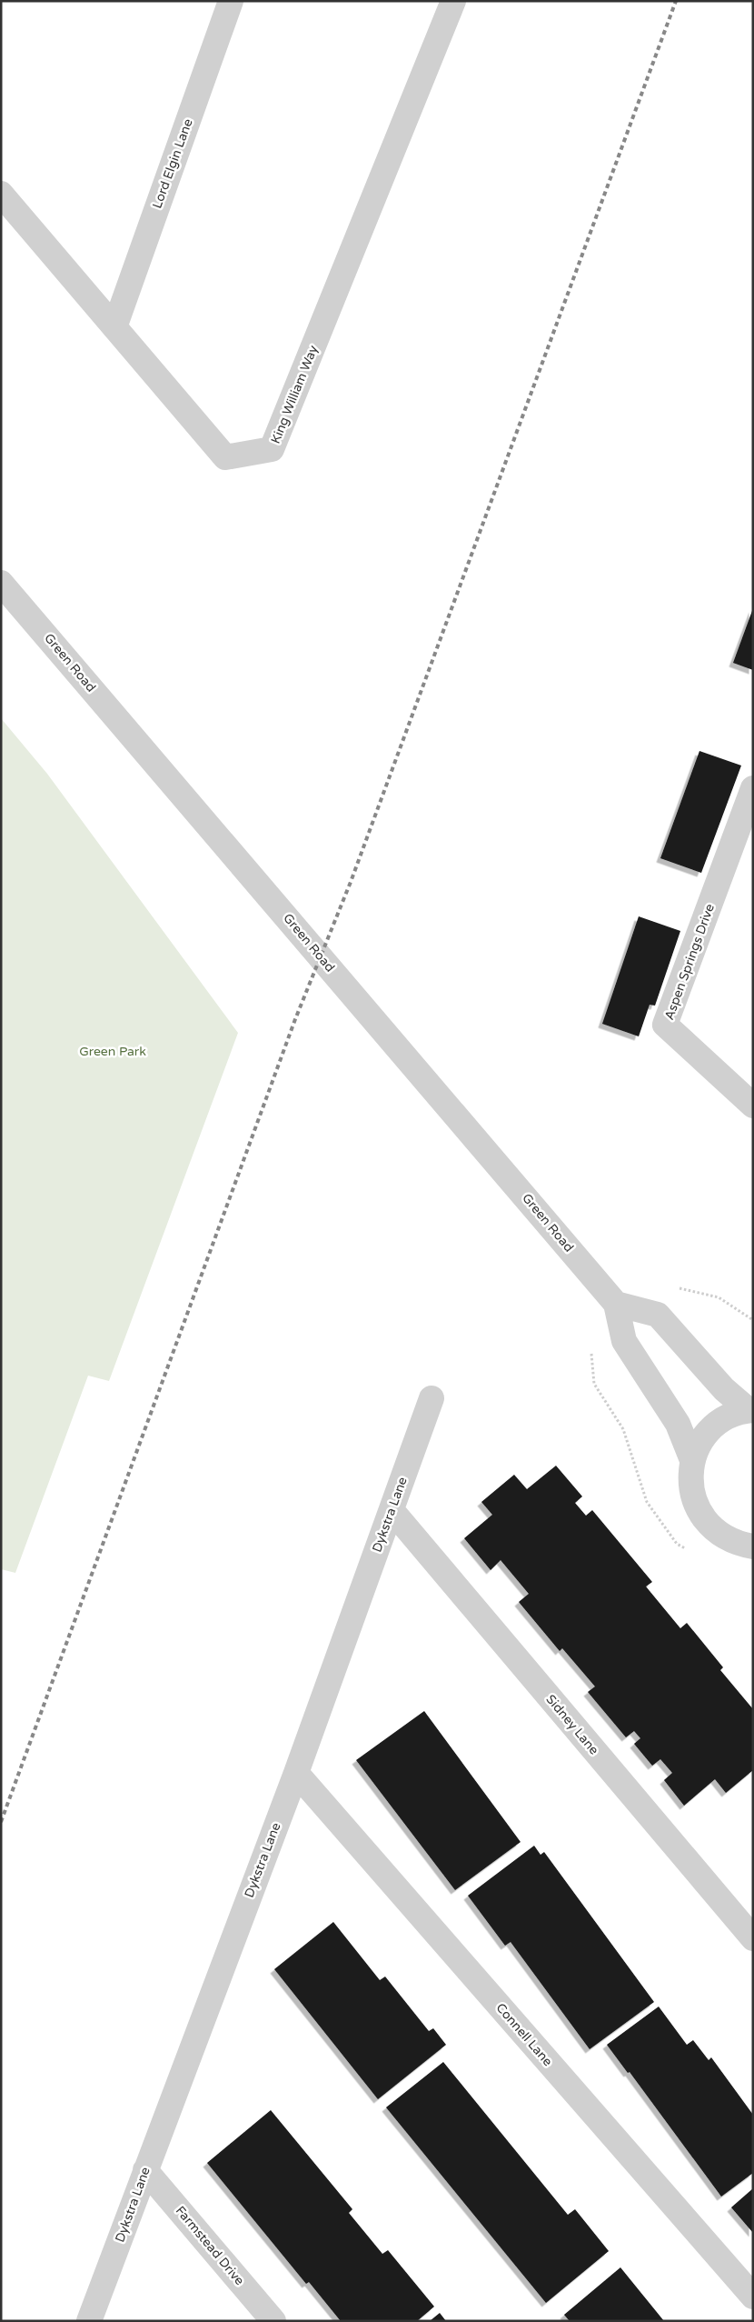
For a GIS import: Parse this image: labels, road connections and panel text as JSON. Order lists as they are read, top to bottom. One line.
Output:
{"streets":{"street":["Lord Elgin Lane","King William Way","Green Road","Aspen Springs Drive","Dykstra Lane","Sidney Lane","Connell Lane","Farmstead Drive"]},"crossings":[["Lord Elgin Lane","King William Way"],["Dykstra Lane","Sidney Lane"],["Dykstra Lane","Connell Lane"],["Dykstra Lane","Farmstead Drive"]],"parks":["Green Park"]}
